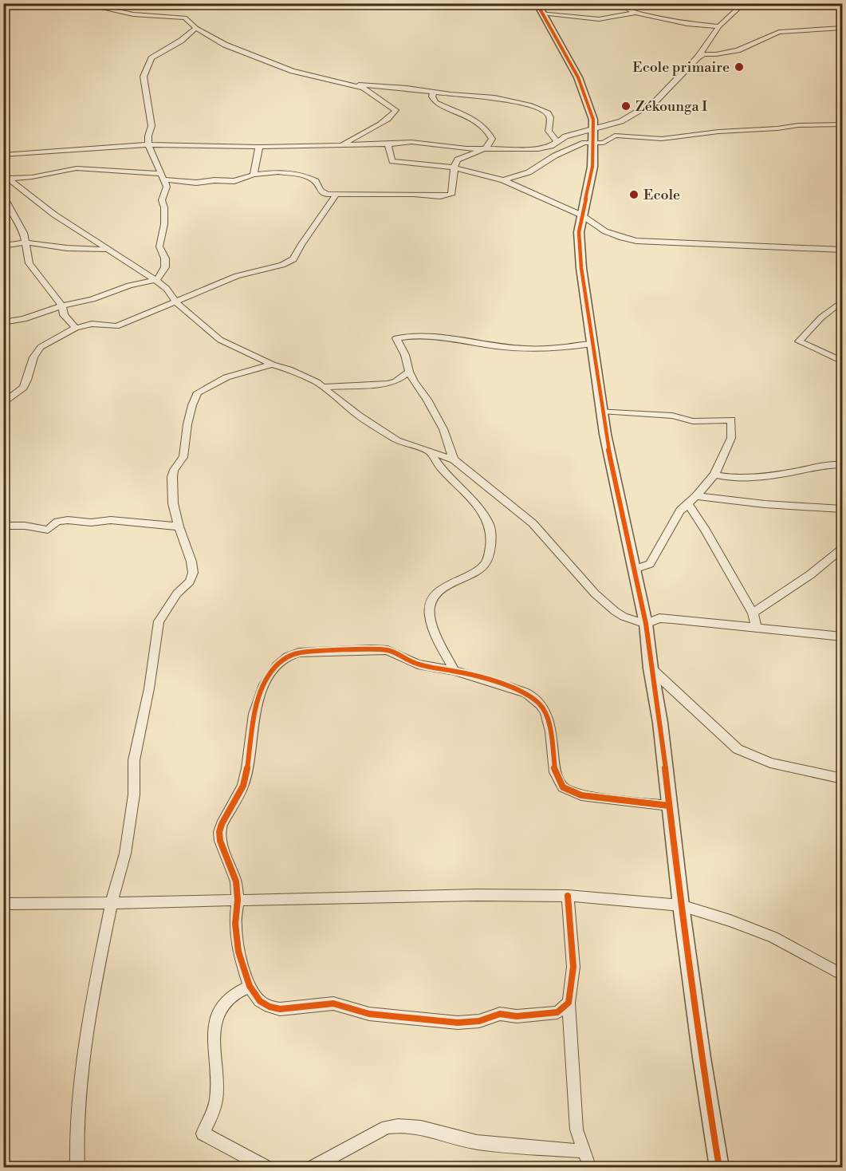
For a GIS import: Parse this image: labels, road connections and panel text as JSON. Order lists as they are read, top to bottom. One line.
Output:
{"places":["Ecole primaire","Zékounga I","Ecole"]}
